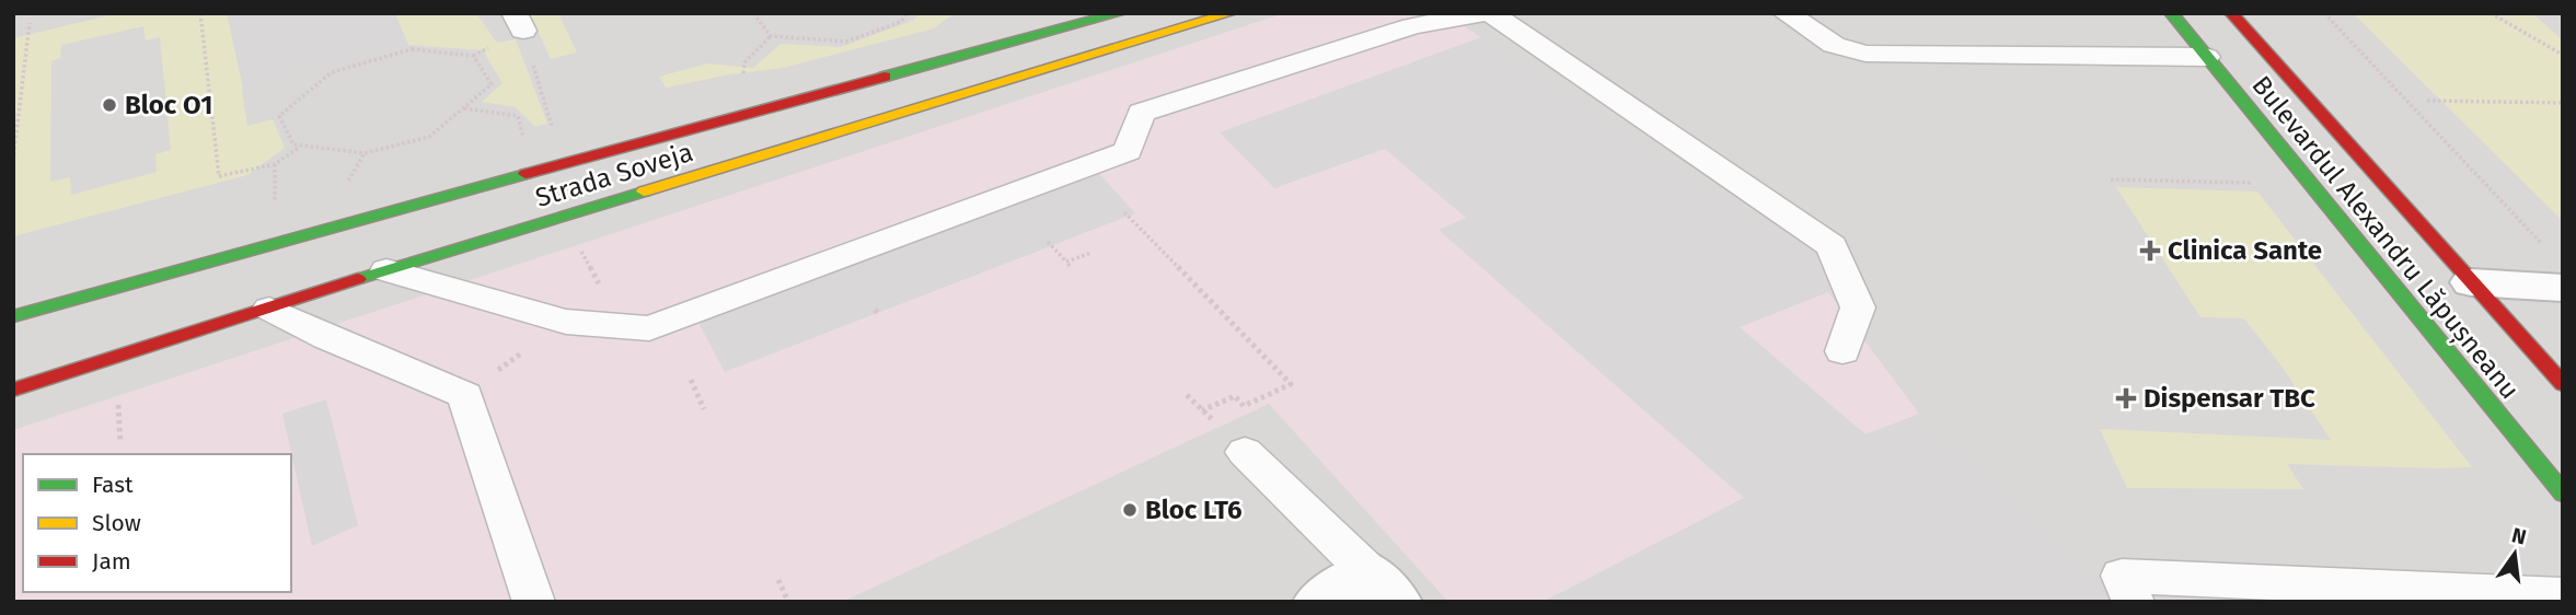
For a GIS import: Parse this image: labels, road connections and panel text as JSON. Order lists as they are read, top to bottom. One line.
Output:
{"streets":{"main road":["Strada Soveja","Bulevardul Alexandru Lăpușneanu"]},"places":{"other":["Bloc O1","Bloc LT6"],"health":["Clinica Sante","Dispensar TBC"]},"legend":["Fast","Slow","Jam"],"north":"top"}
